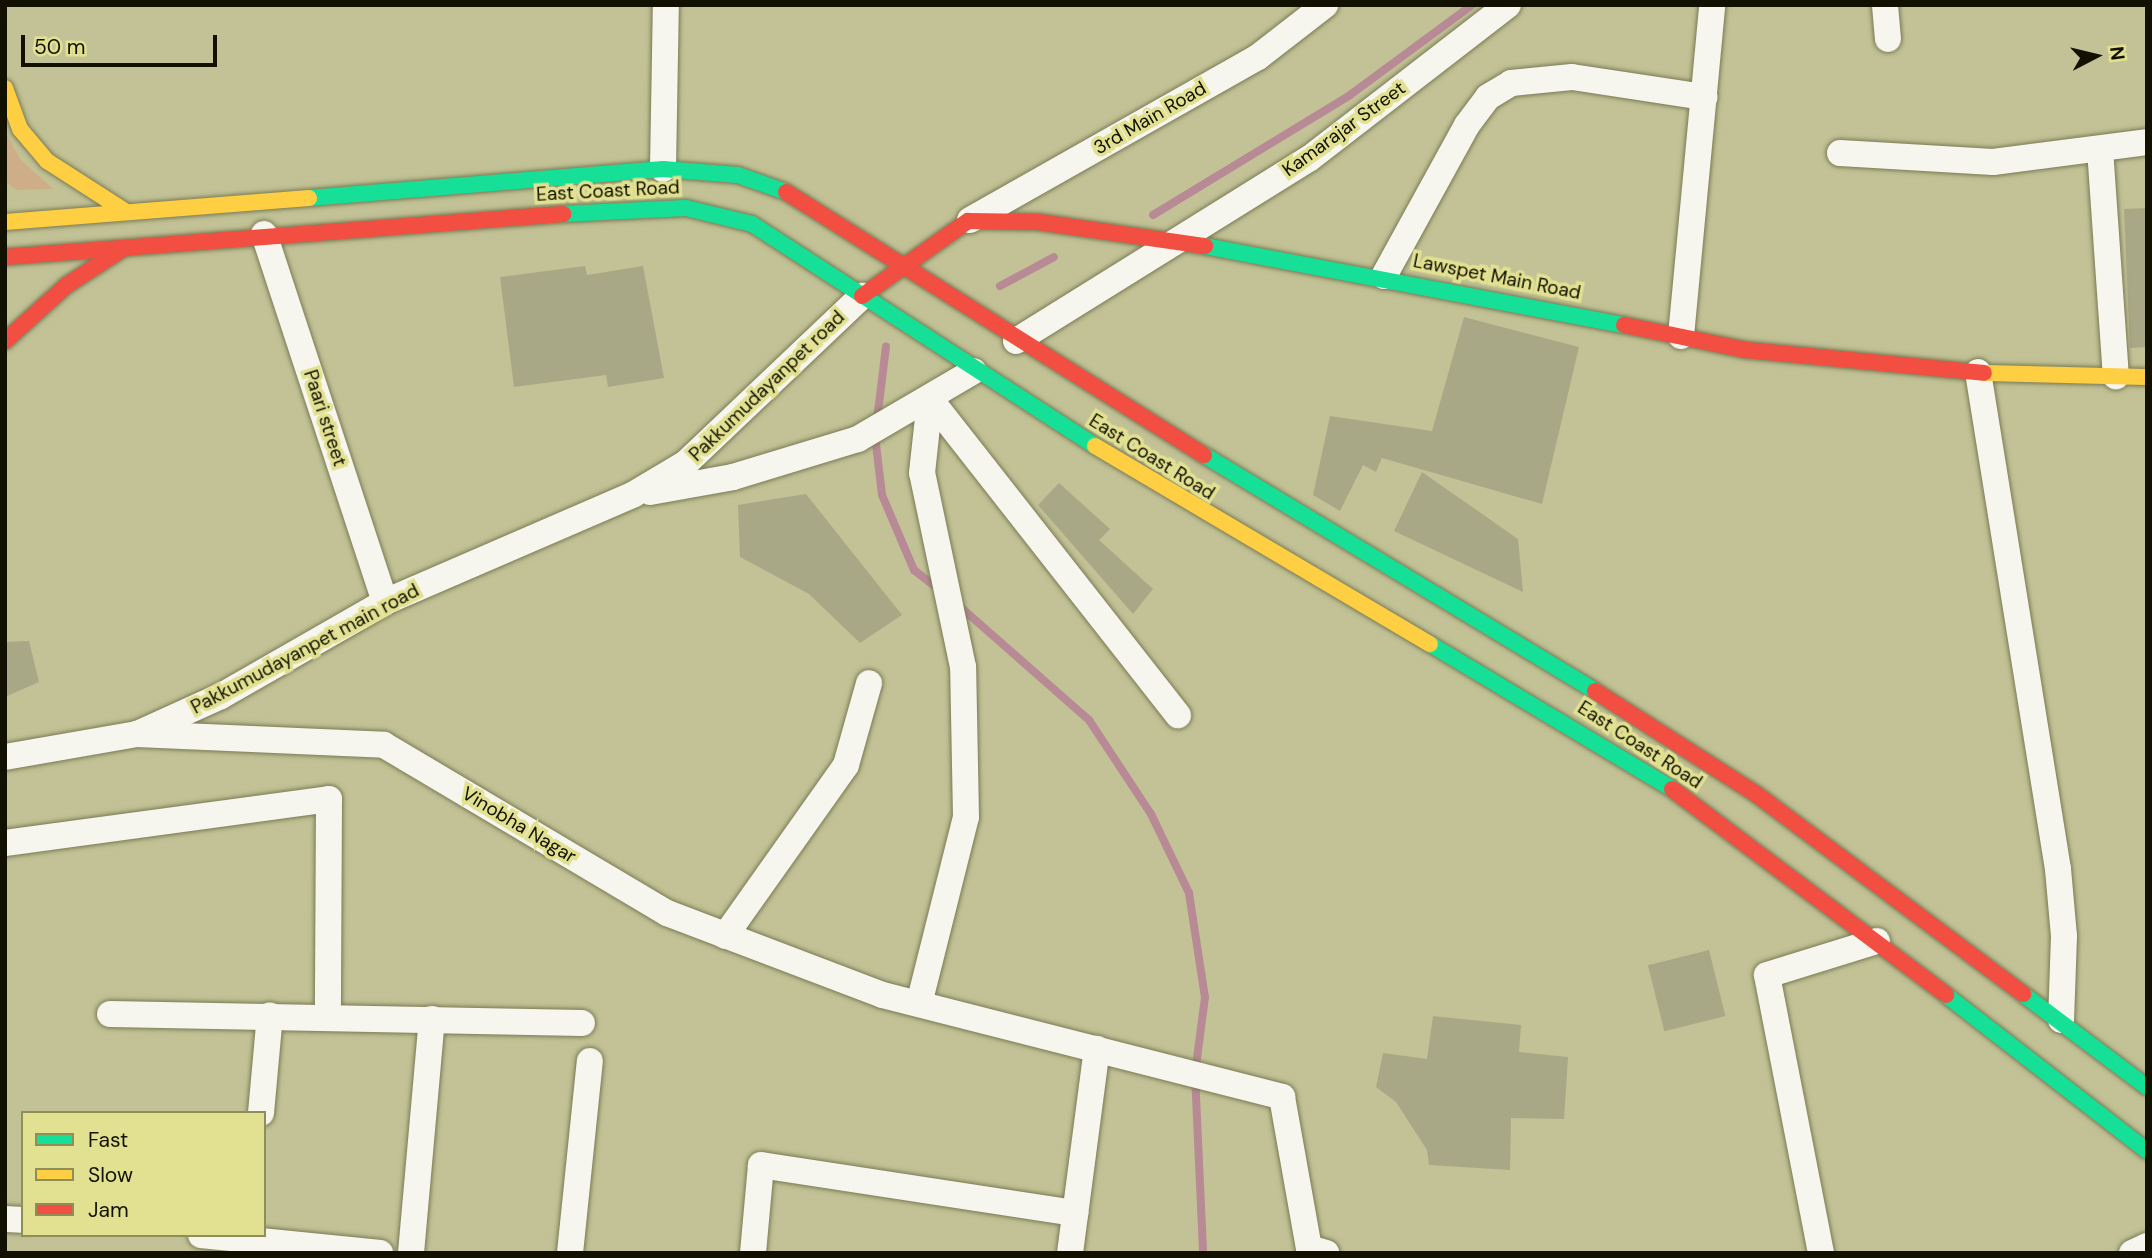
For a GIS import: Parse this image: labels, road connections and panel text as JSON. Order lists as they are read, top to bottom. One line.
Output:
{"streets":{"main road":["East Coast Road","Lawspet Main Road"],"street":["3rd Main Road","Kamarajar Street","Pakkumudayanpet road","Paari street","Pakkumudayanpet main road","Vinobha Nagar"]},"crossings":[["3rd Main Road","Lawspet Main Road"],["Kamarajar Street","East Coast Road"],["Kamarajar Street","Lawspet Main Road"],["East Coast Road","Pakkumudayanpet road"],["East Coast Road","Paari street"],["Pakkumudayanpet road","Pakkumudayanpet main road"],["Paari street","Pakkumudayanpet main road"],["Pakkumudayanpet main road","Vinobha Nagar"]],"legend":["Fast","Slow","Jam"],"scale_bar":"50 m","north":"right"}
